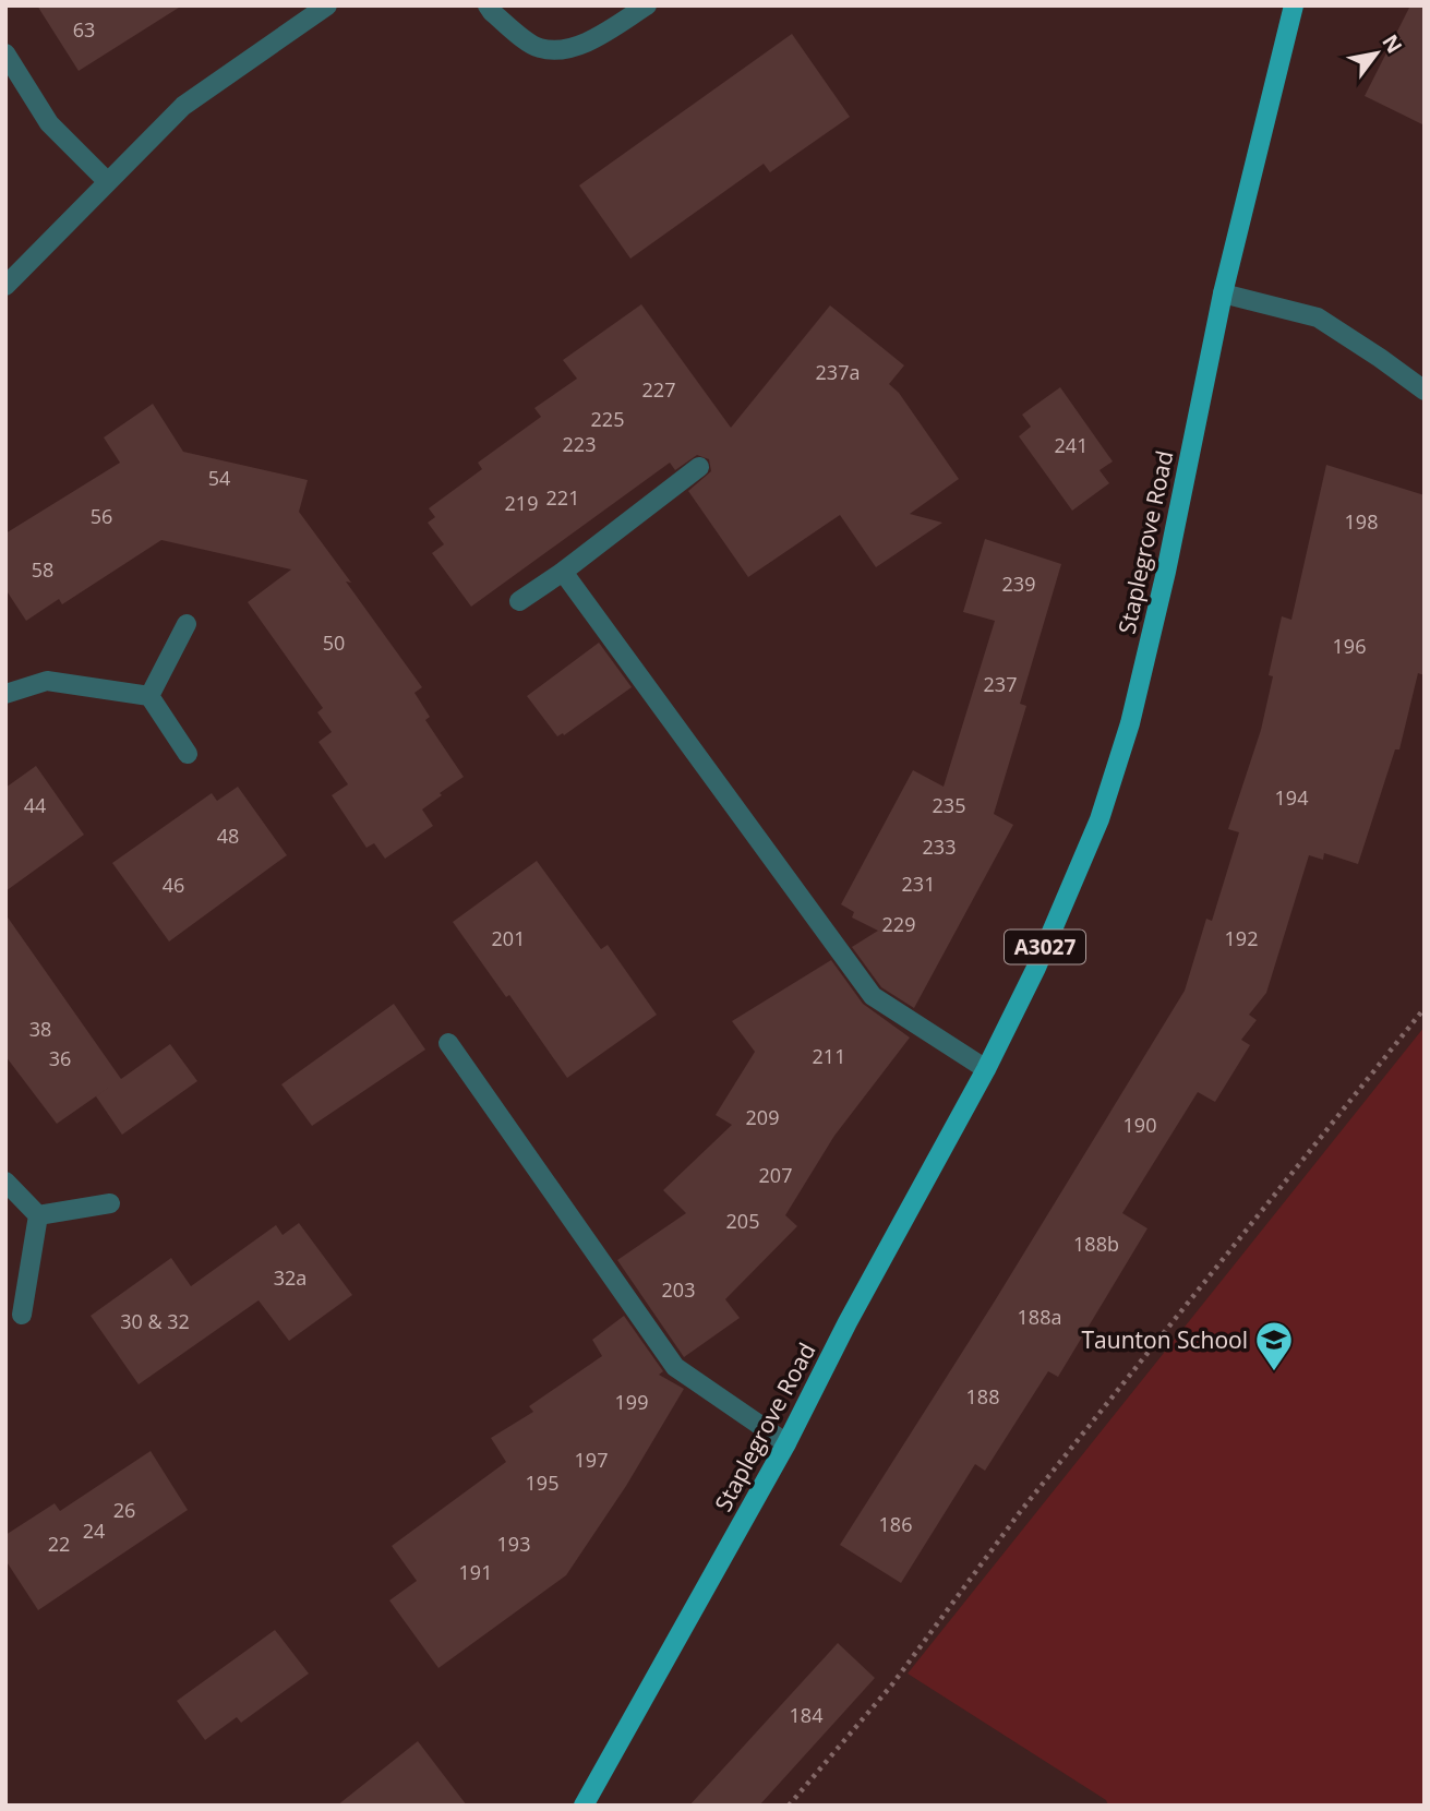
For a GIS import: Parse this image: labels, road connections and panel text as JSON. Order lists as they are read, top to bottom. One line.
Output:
{"streets":{"main road":["Staplegrove Road","A3027"]},"places":{"school or university":["Taunton School"]},"house_numbers":["63","237a","227","225","223","241","54","221","219","56","198","58","239","50","196","237","194","44","235","48","233","231","46","229","201","192","38","211","36","209","190","207","205","188b","32a","203","188a","30 & 32","188","199","197","195","26","186","24","22","193","191","184"],"north":"top right"}
